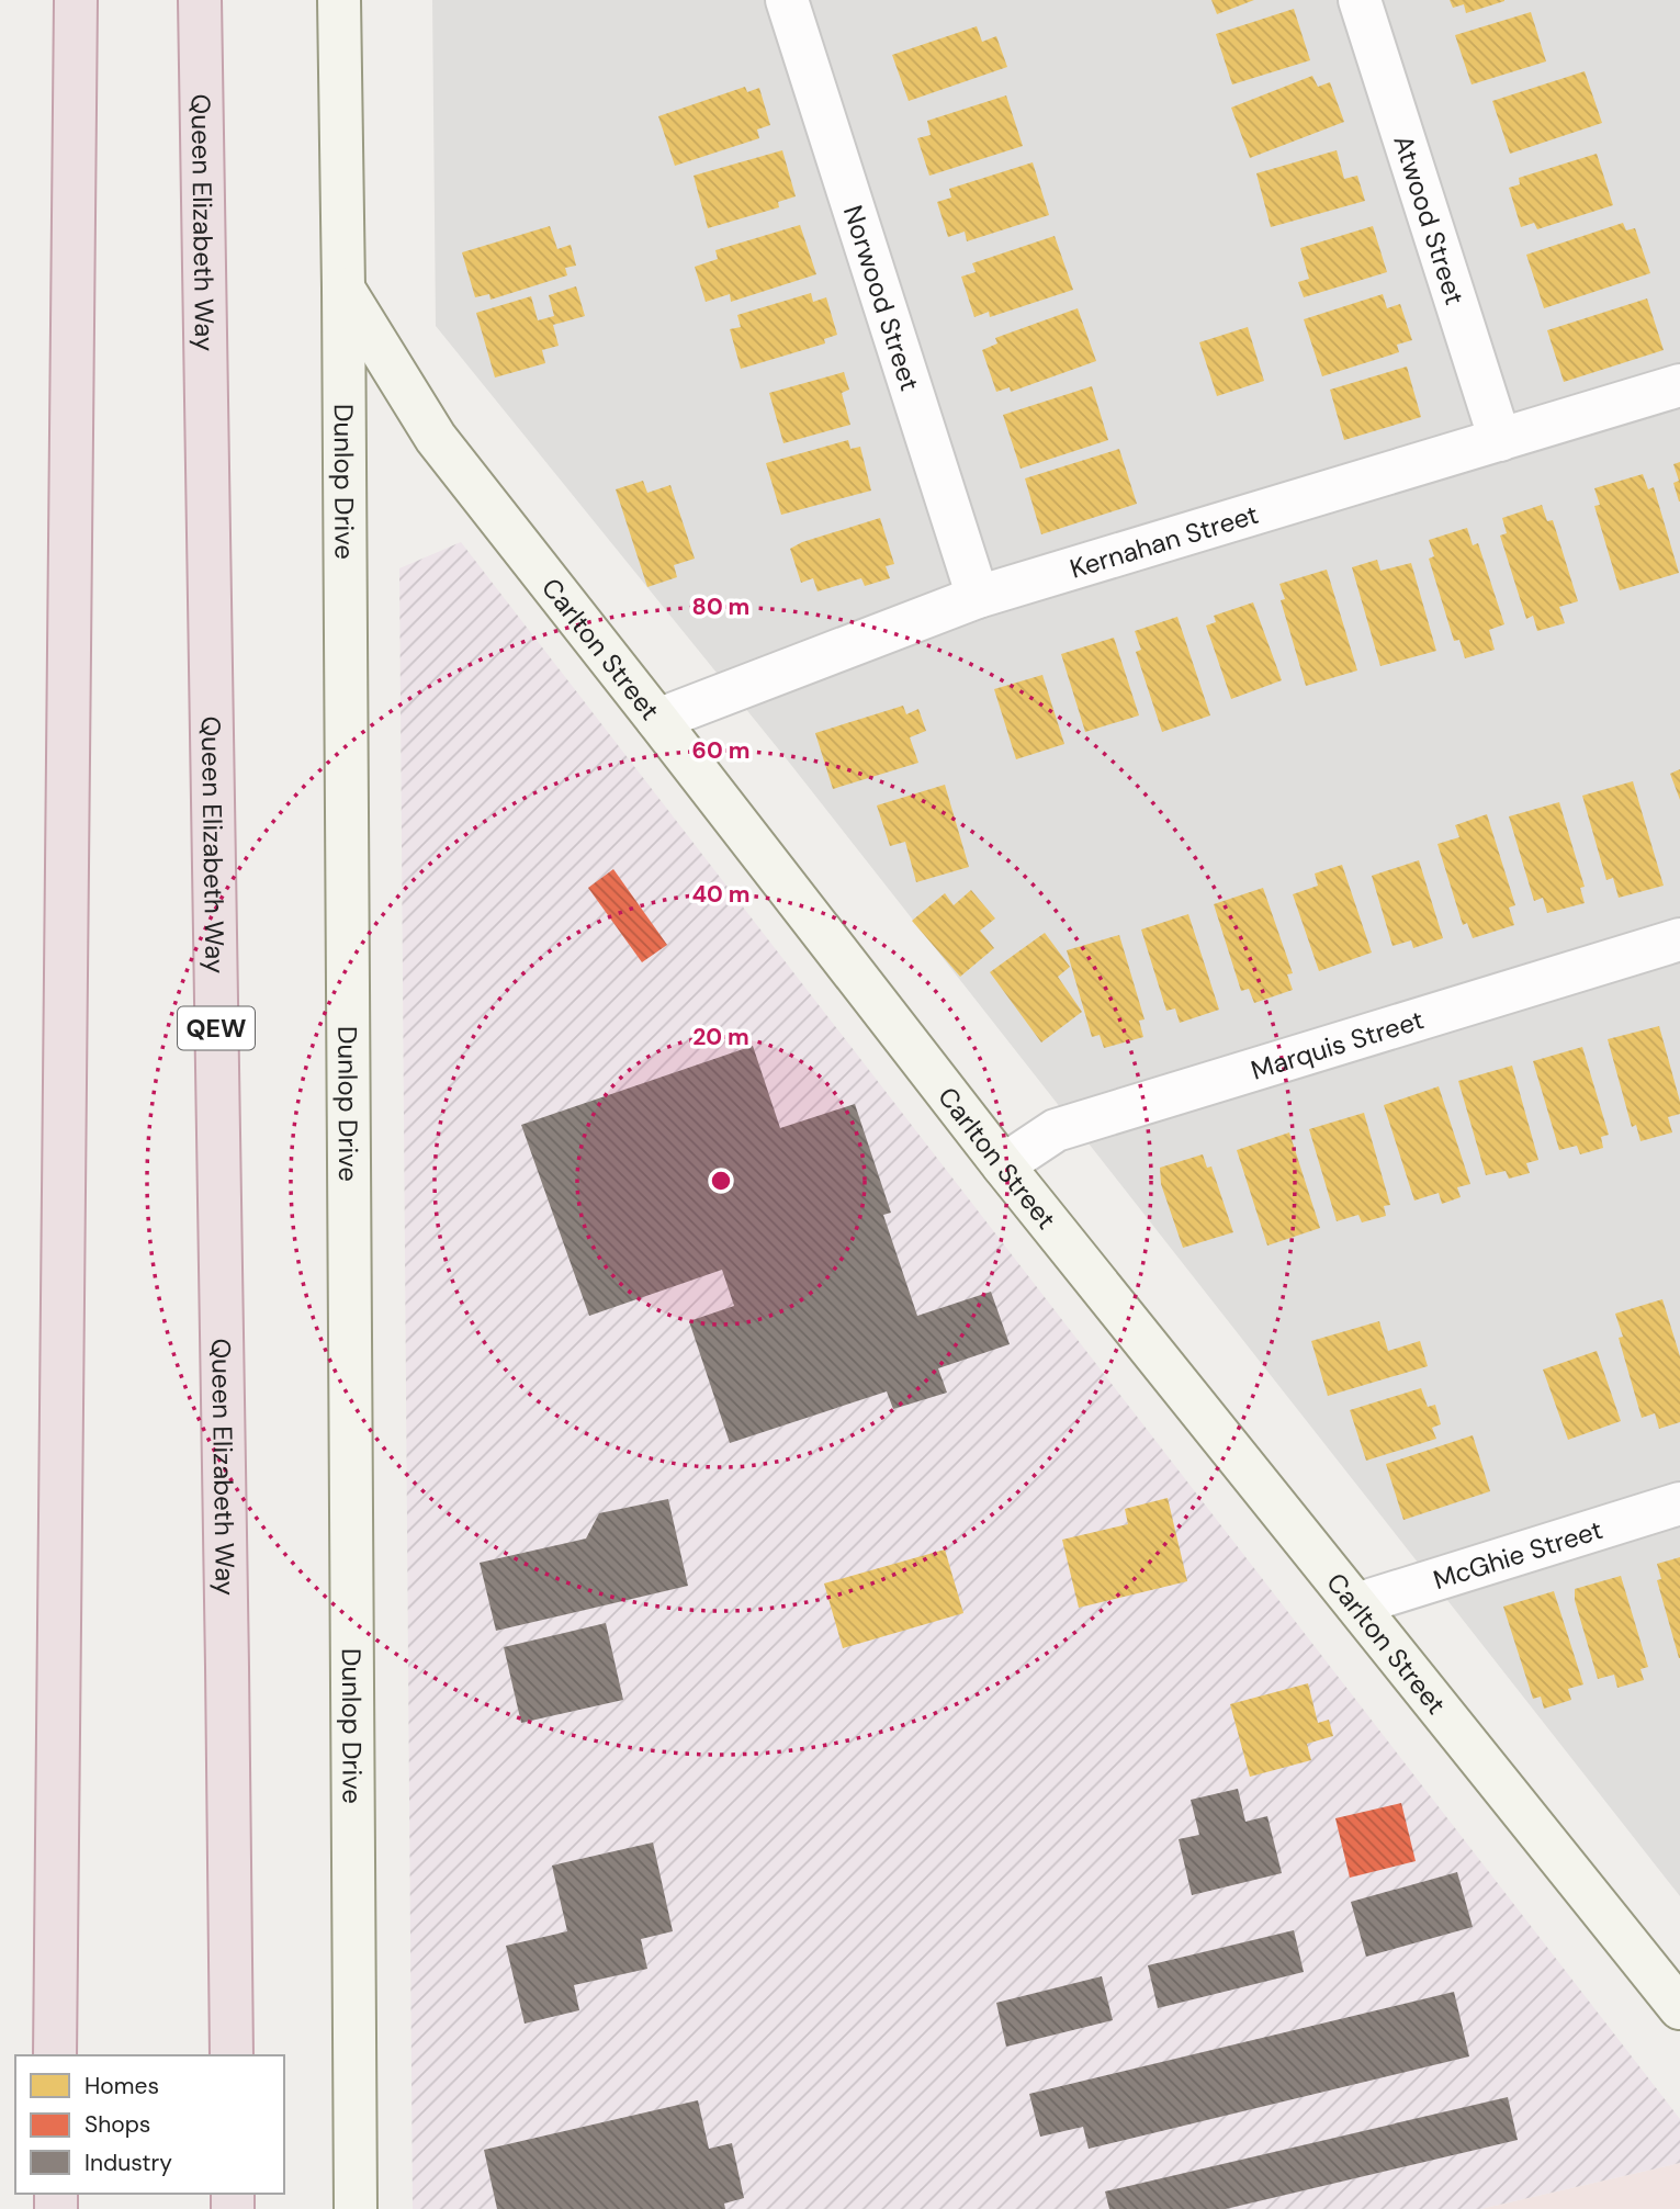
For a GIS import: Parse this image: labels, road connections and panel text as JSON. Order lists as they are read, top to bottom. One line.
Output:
{"streets":{"highway":["Queen Elizabeth Way","QEW"],"main road":["Dunlop Drive","Carlton Street"],"street":["Atwood Street","Norwood Street","Kernahan Street","Marquis Street","McGhie Street"]},"crossings":[["Atwood Street","Kernahan Street"],["Norwood Street","Kernahan Street"],["Dunlop Drive","Carlton Street"],["Kernahan Street","Carlton Street"],["Carlton Street","Marquis Street"],["Carlton Street","McGhie Street"]],"legend":["Homes","Shops","Industry"],"rings":["80 m","60 m","40 m","20 m"]}
